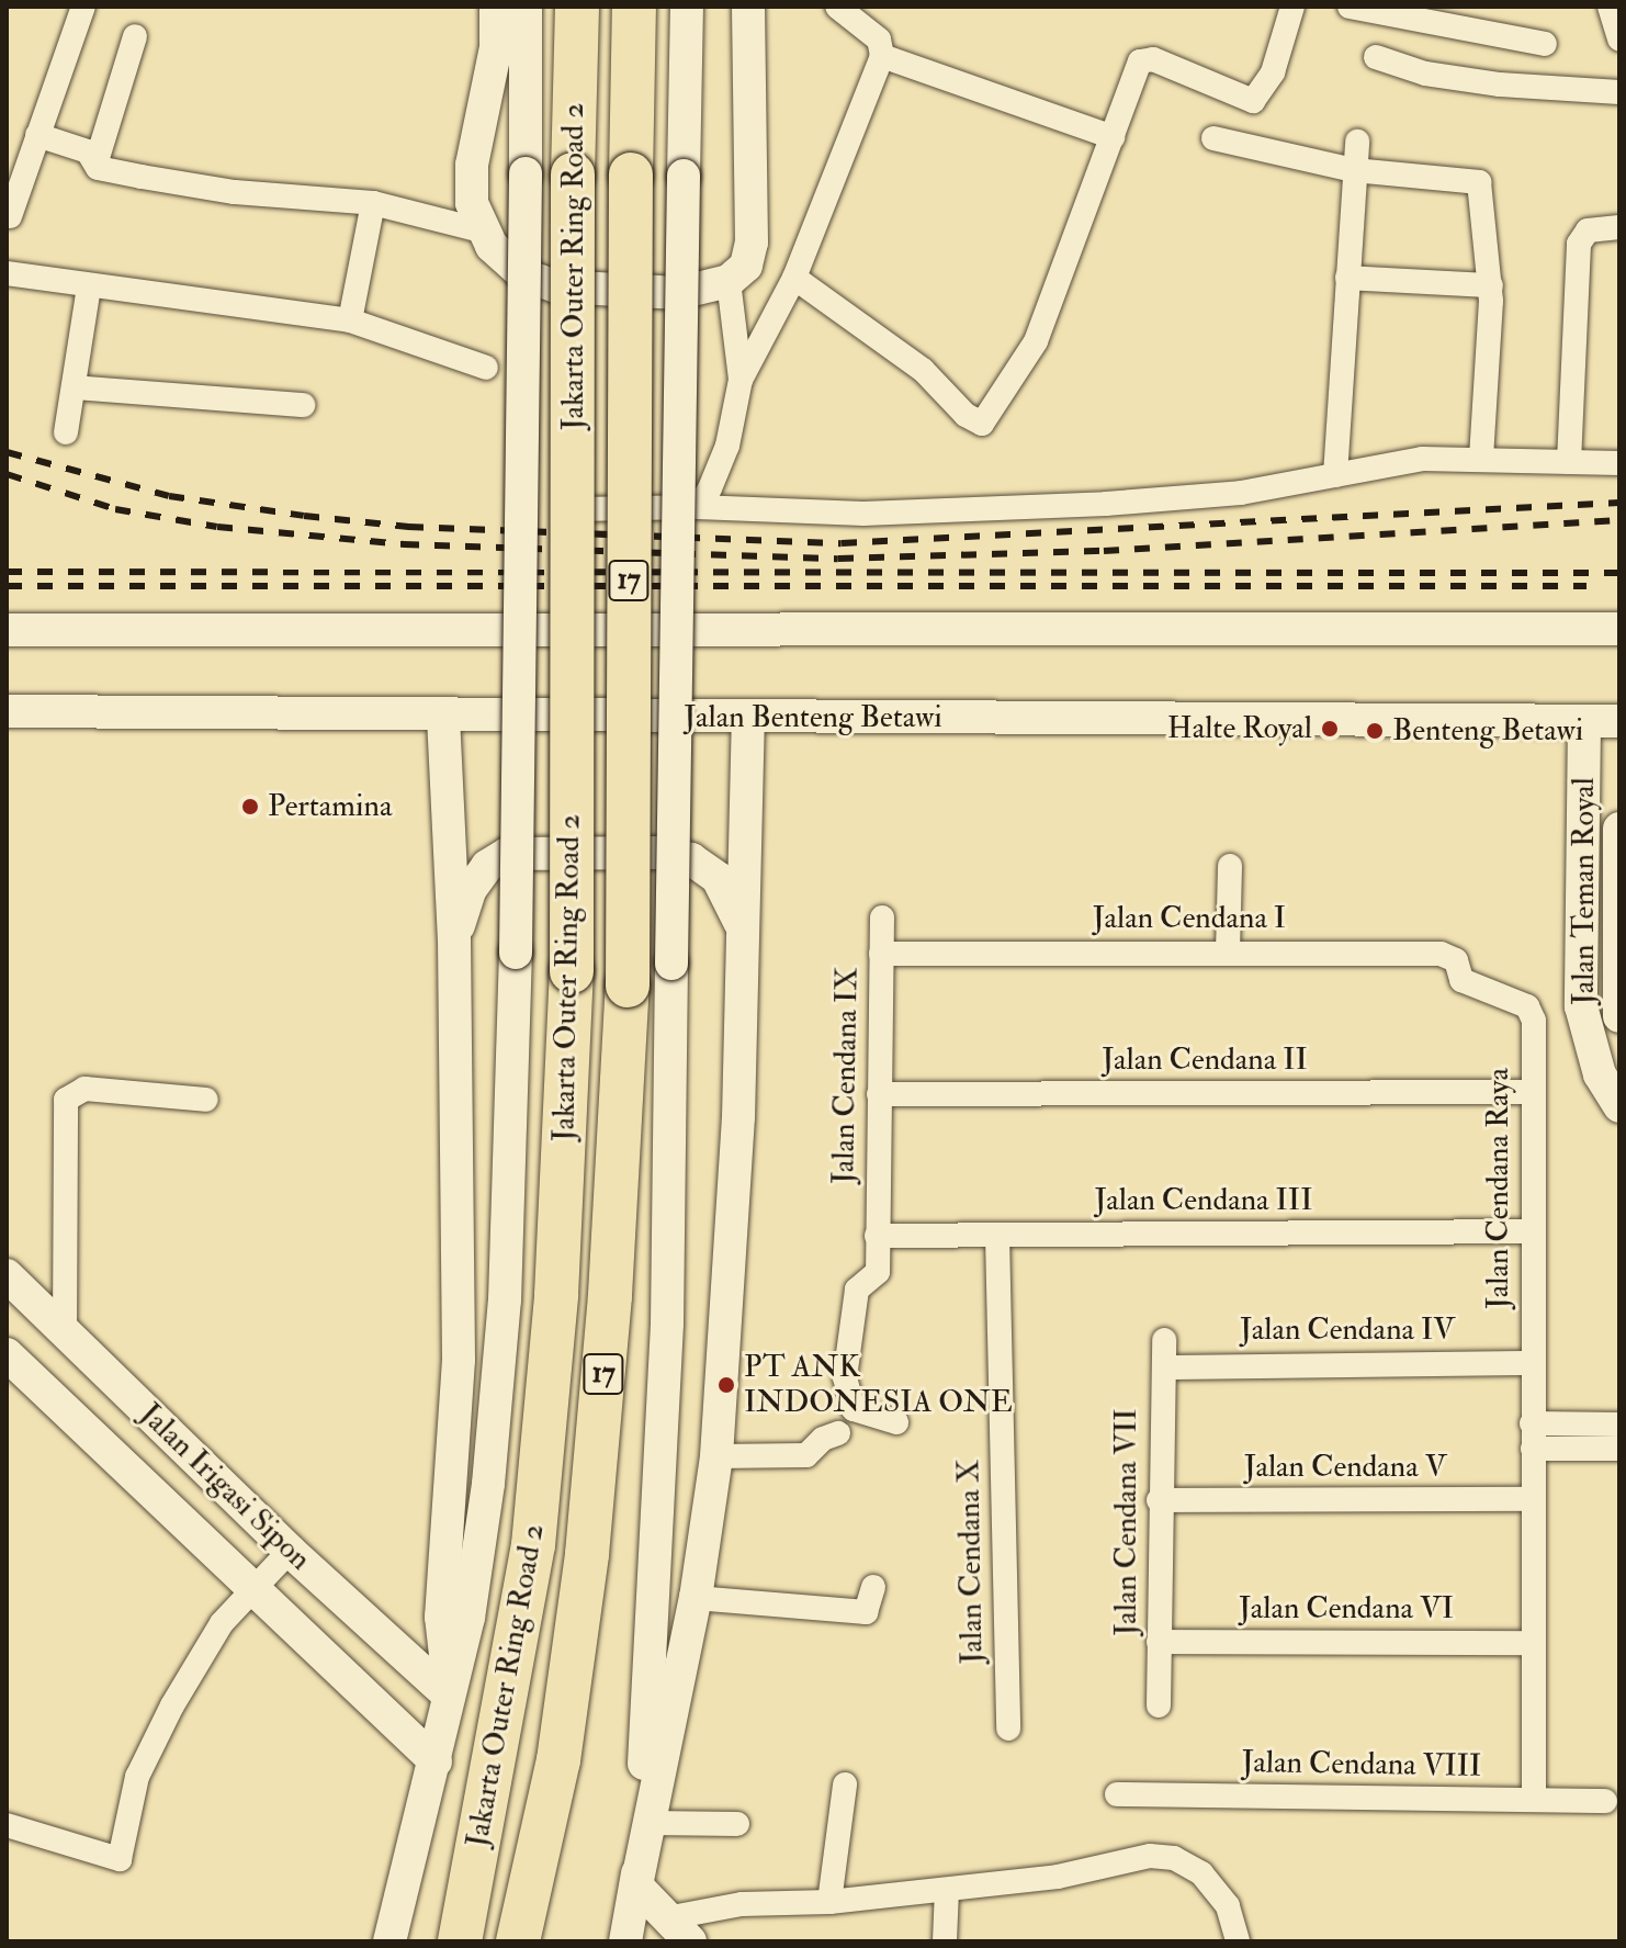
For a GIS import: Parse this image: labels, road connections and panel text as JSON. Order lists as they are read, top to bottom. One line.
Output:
{"streets":{"highway":["Jakarta Outer Ring Road 2","17"],"main road":["Jalan Benteng Betawi","Jalan Teman Royal","Jalan Irigasi Sipon"],"street":["Jalan Cendana I","Jalan Cendana II","Jalan Cendana IX","Jalan Cendana Raya","Jalan Cendana III","Jalan Cendana IV","Jalan Cendana V","Jalan Cendana VII","Jalan Cendana X","Jalan Cendana VI","Jalan Cendana VIII"]},"crossings":[["Jalan Benteng Betawi","Jalan Teman Royal"],["Jalan Cendana I","Jalan Cendana IX"],["Jalan Cendana I","Jalan Cendana Raya"],["Jalan Cendana II","Jalan Cendana IX"],["Jalan Cendana II","Jalan Cendana Raya"],["Jalan Cendana IX","Jalan Cendana III"],["Jalan Cendana Raya","Jalan Cendana III"],["Jalan Cendana Raya","Jalan Cendana IV"],["Jalan Cendana Raya","Jalan Cendana V"],["Jalan Cendana Raya","Jalan Cendana VI"],["Jalan Cendana Raya","Jalan Cendana VIII"],["Jalan Cendana III","Jalan Cendana X"],["Jalan Cendana IV","Jalan Cendana VII"],["Jalan Cendana V","Jalan Cendana VII"],["Jalan Cendana VII","Jalan Cendana VI"]],"places":["Halte Royal","Benteng Betawi","Pertamina","PT ANK INDONESIA ONE"]}
